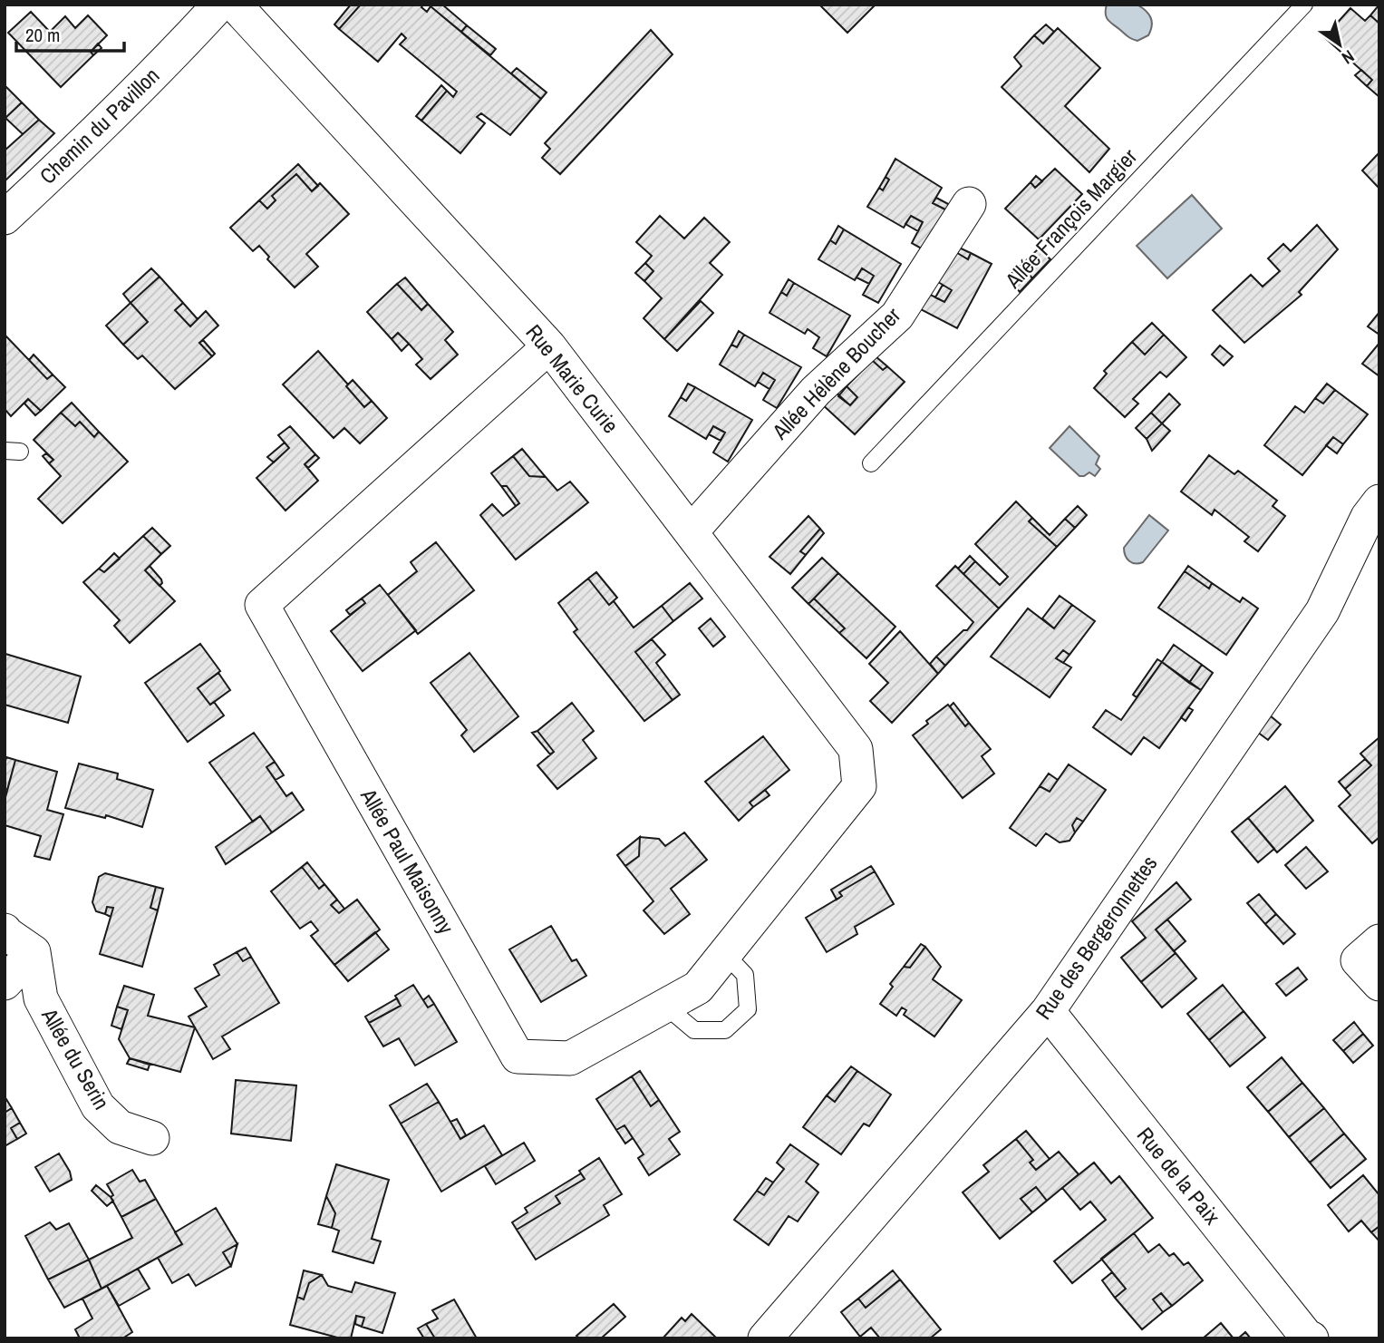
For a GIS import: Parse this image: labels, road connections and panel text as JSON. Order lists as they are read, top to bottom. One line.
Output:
{"streets":{"street":["Chemin du Pavillon","Allée Hélène Boucher","Rue Marie Curie","Allée Paul Maisonny","Rue des Bergeronnettes","Allée du Serin","Rue de la Paix"],"lane":["Allée François Margier"]},"crossings":[["Allée Hélène Boucher","Rue Marie Curie"],["Rue Marie Curie","Allée Paul Maisonny"],["Rue des Bergeronnettes","Rue de la Paix"]],"scale_bar":"20 m","north":"bottom right"}
